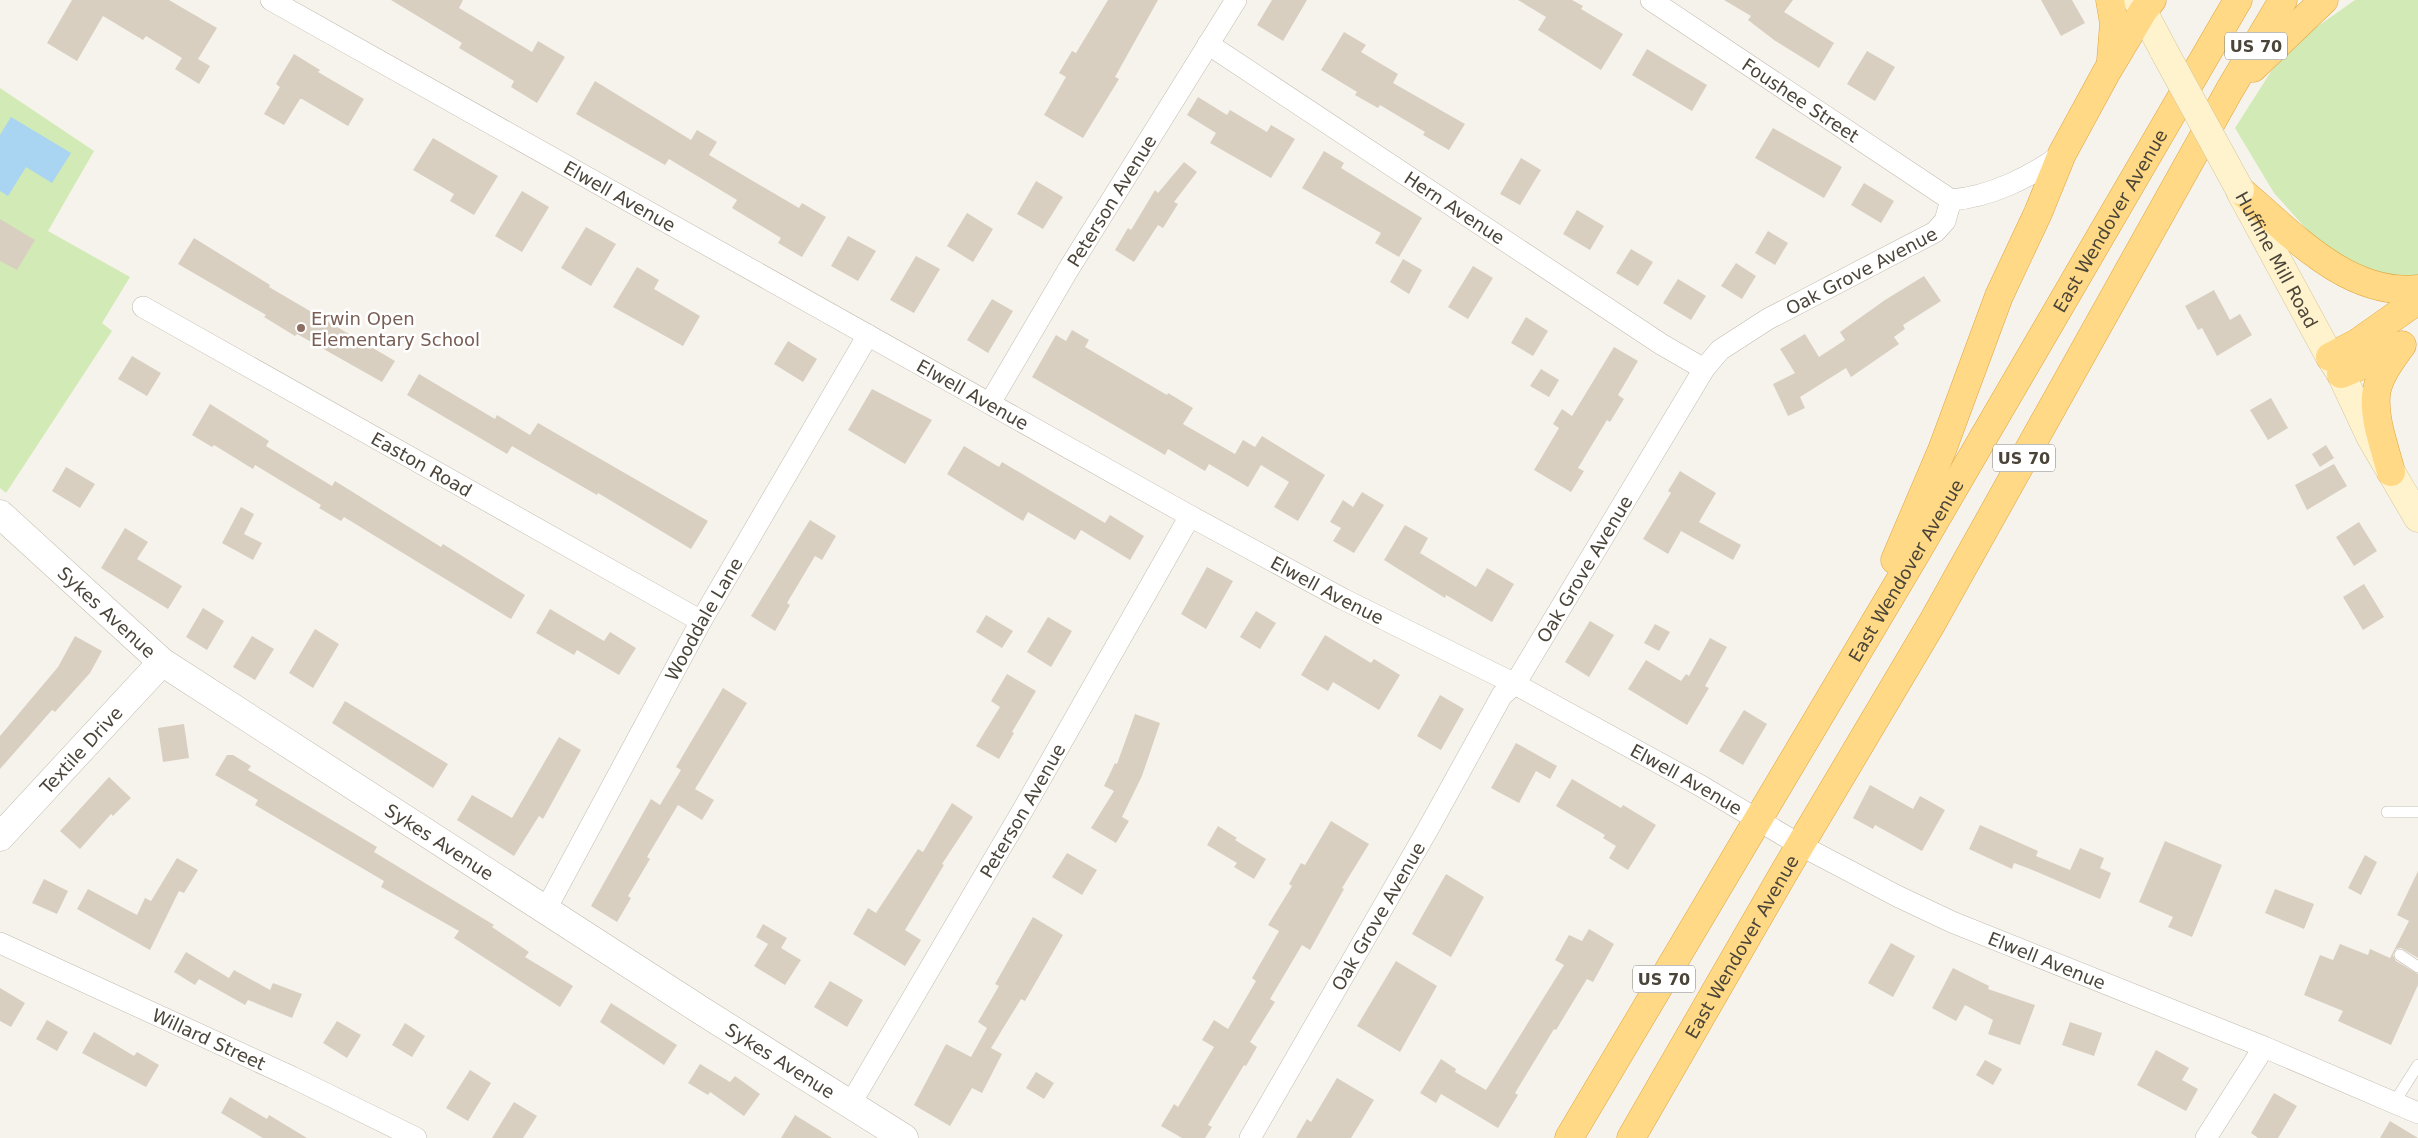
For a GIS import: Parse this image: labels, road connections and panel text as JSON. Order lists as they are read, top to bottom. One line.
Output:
{"streets":{"highway":["US 70","East Wendover Avenue"],"main road":["Huffine Mill Road"],"street":["Foushee Street","Elwell Avenue","Peterson Avenue","Hern Avenue","Oak Grove Avenue","Easton Road","Sykes Avenue","Wooddale Lane","Textile Drive","Willard Street"]},"crossings":[["Foushee Street","Oak Grove Avenue"],["Elwell Avenue","Peterson Avenue"],["Elwell Avenue","East Wendover Avenue"],["Elwell Avenue","Oak Grove Avenue"],["Elwell Avenue","Wooddale Lane"],["Peterson Avenue","Hern Avenue"],["Peterson Avenue","Sykes Avenue"],["Hern Avenue","Oak Grove Avenue"],["Easton Road","Wooddale Lane"],["Sykes Avenue","Wooddale Lane"],["Sykes Avenue","Textile Drive"]],"places":["Erwin Open Elementary School"]}
